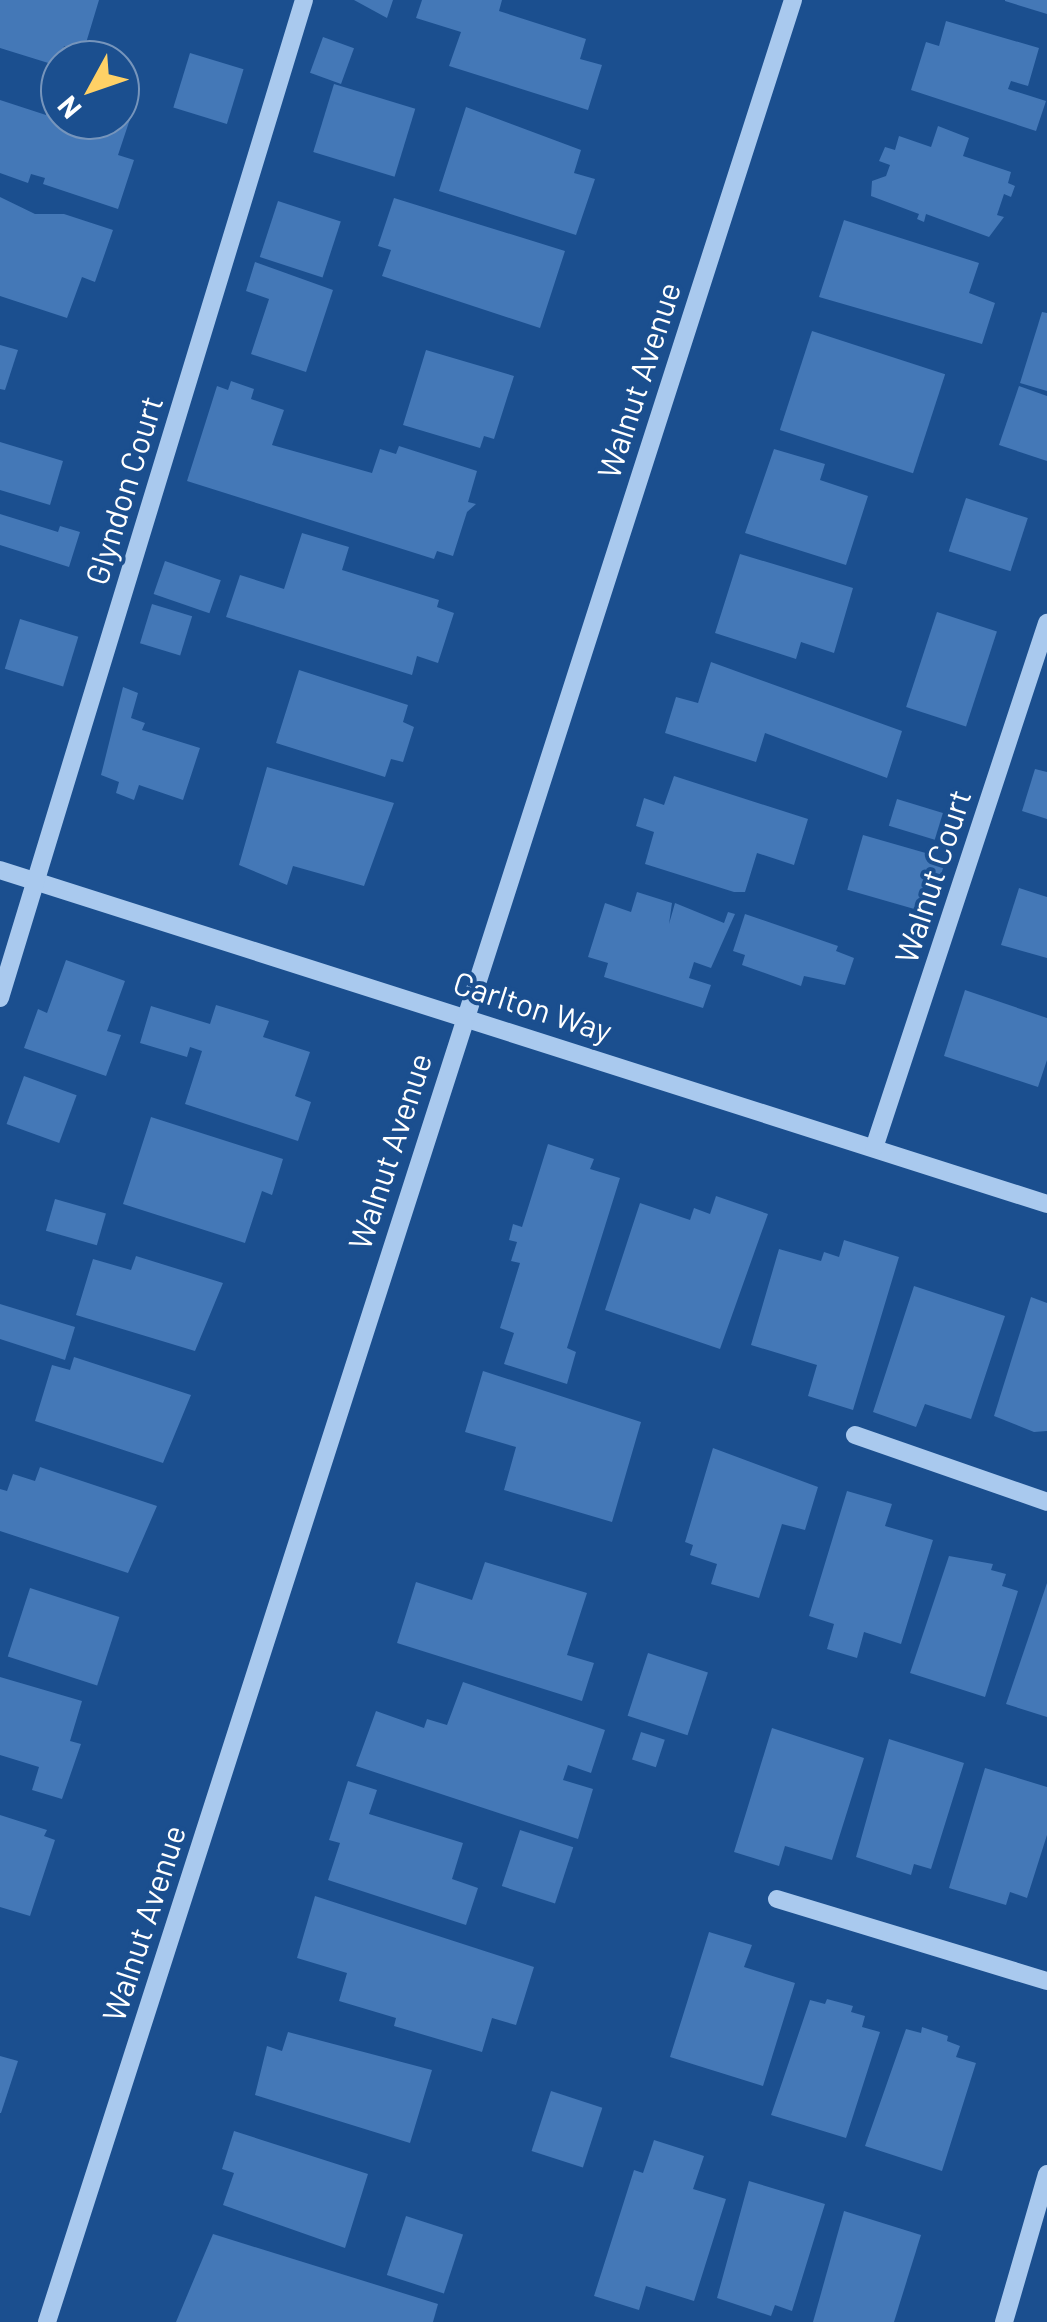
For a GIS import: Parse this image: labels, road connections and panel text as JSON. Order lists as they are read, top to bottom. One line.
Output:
{"streets":{"street":["Walnut Avenue","Glyndon Court","Walnut Court","Carlton Way"]},"crossings":[["Walnut Avenue","Carlton Way"],["Glyndon Court","Carlton Way"],["Walnut Court","Carlton Way"]],"north":"bottom left"}
